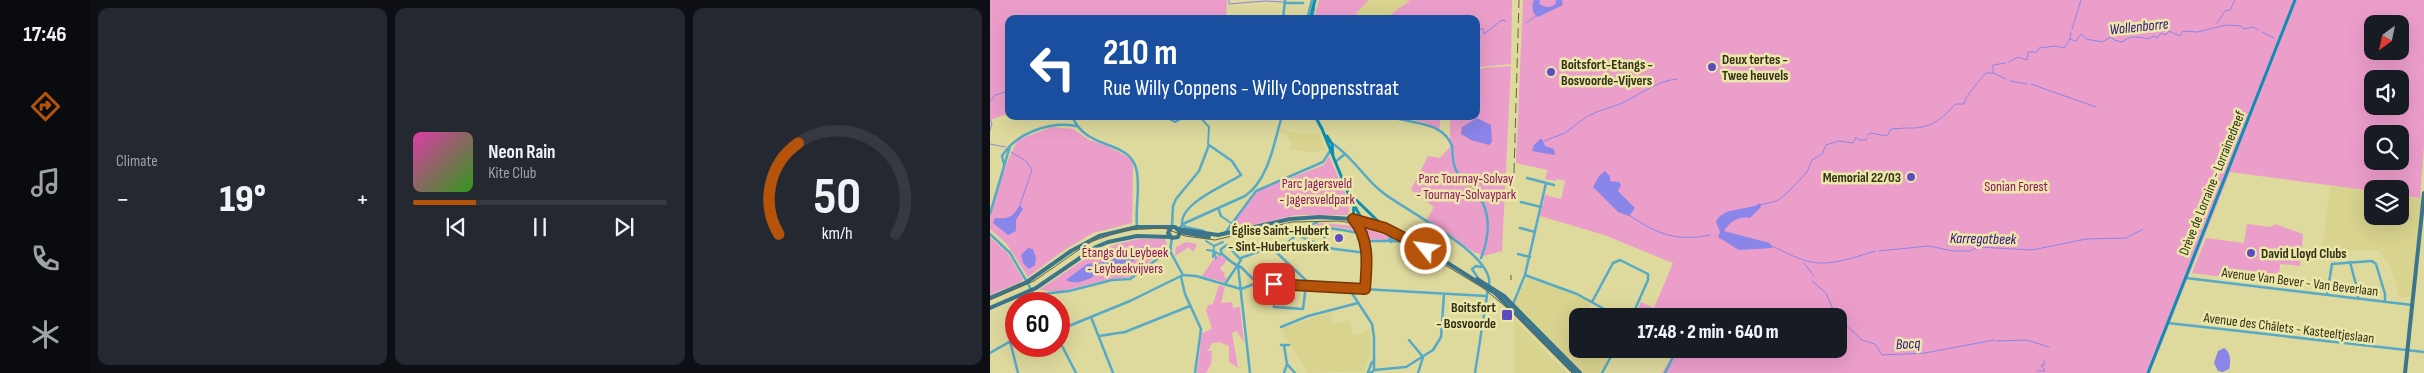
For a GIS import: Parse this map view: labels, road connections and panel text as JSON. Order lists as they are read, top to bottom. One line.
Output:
{"streets":{"main road":["Drève de Lorraine - Lorrainedreef"],"street":["Avenue Van Bever - Van Beverlaan","Avenue des Châlets - Kasteeltjeslaan"]},"crossings":[["Drève de Lorraine - Lorrainedreef","Avenue Van Bever - Van Beverlaan"],["Drève de Lorraine - Lorrainedreef","Avenue des Châlets - Kasteeltjeslaan"]],"water":["Wollenborre","Karregatbeek","Bocq"],"parks":["Parc Tournay-Solvay - Tournay-Solvaypark","Parc Jagersveld - Jagersveldpark","Sonian Forest","Étangs du Leybeek - Leybeekvijvers"],"places":{"other":["Deux tertes - Twee heuvels","Boitsfort-Etangs - Bosvoorde-Vijvers","Memorial 22/03","Église Saint-Hubert - Sint-Hubertuskerk","David Lloyd Clubs"],"transit":["Boitsfort - Bosvoorde"]},"north":"bottom left","page":{"tabs":"17:46","tile":"Climate","turn":["210 m","Rue Willy Coppens - Willy Coppensstraat"],"song":["Neon Rain","Kite Club"],"heat":["−","19°","+"],"limit":"60","trip":"17:48 · 2 min · 640 m","gauge":["50","km/h"]}}
